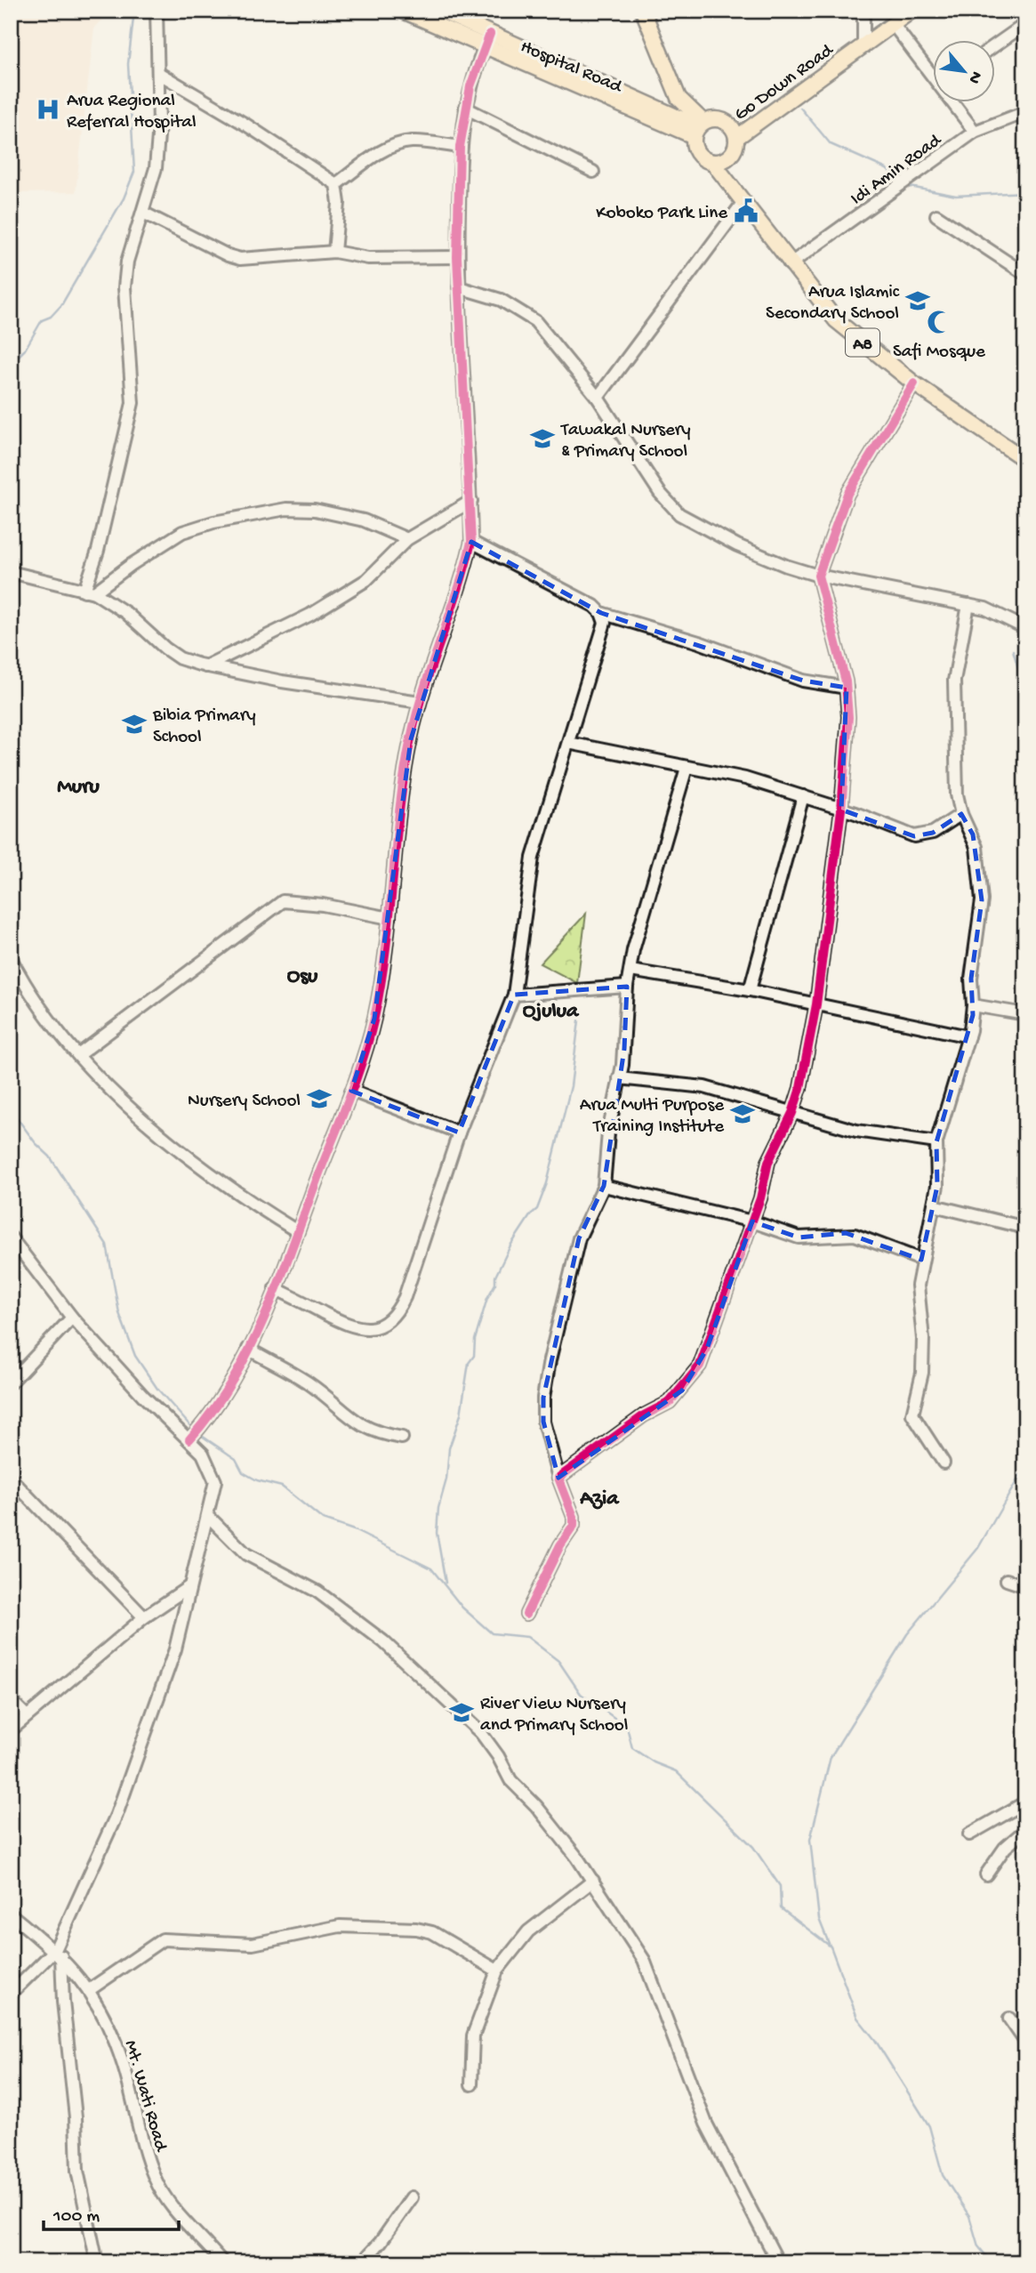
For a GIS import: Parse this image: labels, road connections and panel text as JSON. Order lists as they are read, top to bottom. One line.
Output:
{"streets":{"main road":["Hospital Road","Go Down Road","A8"],"street":["Idi Amin Road","Mt. Wati Road"]},"crossings":[["Hospital Road","Go Down Road"],["Idi Amin Road","A8"]],"districts":["Muru","Osu","Ojulua","Azia"],"places":{"hospital":["Arua Regional Referral Hospital"],"public building":["Koboko Park Line"],"school or university":["Arua Islamic Secondary School","Tawakal Nursery & Primary School","Bibia Primary School","Nursery School","Arua Multi Purpose Training Institute","River View Nursery and Primary School"],"mosque":["Safi Mosque"]},"scale_bar":"100 m","north":"bottom right"}
